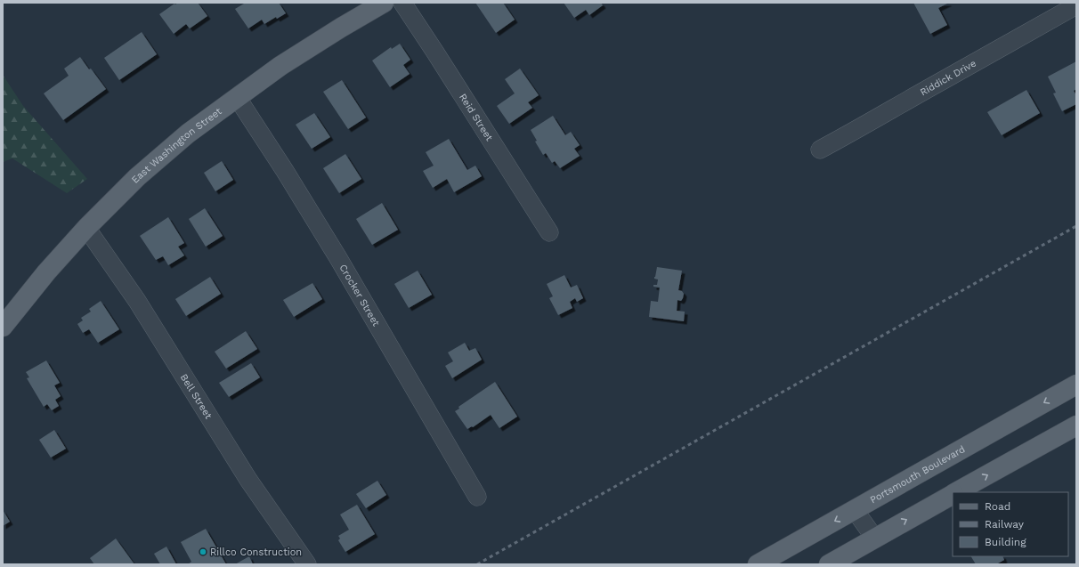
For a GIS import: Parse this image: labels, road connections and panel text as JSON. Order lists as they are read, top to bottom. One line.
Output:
{"streets":{"main road":["East Washington Street","Portsmouth Boulevard"],"street":["Riddick Drive","Reid Street","Crocker Street","Bell Street"]},"crossings":[["East Washington Street","Crocker Street"],["East Washington Street","Bell Street"]],"places":["Rillco Construction"],"legend":["Road","Railway","Building"]}
